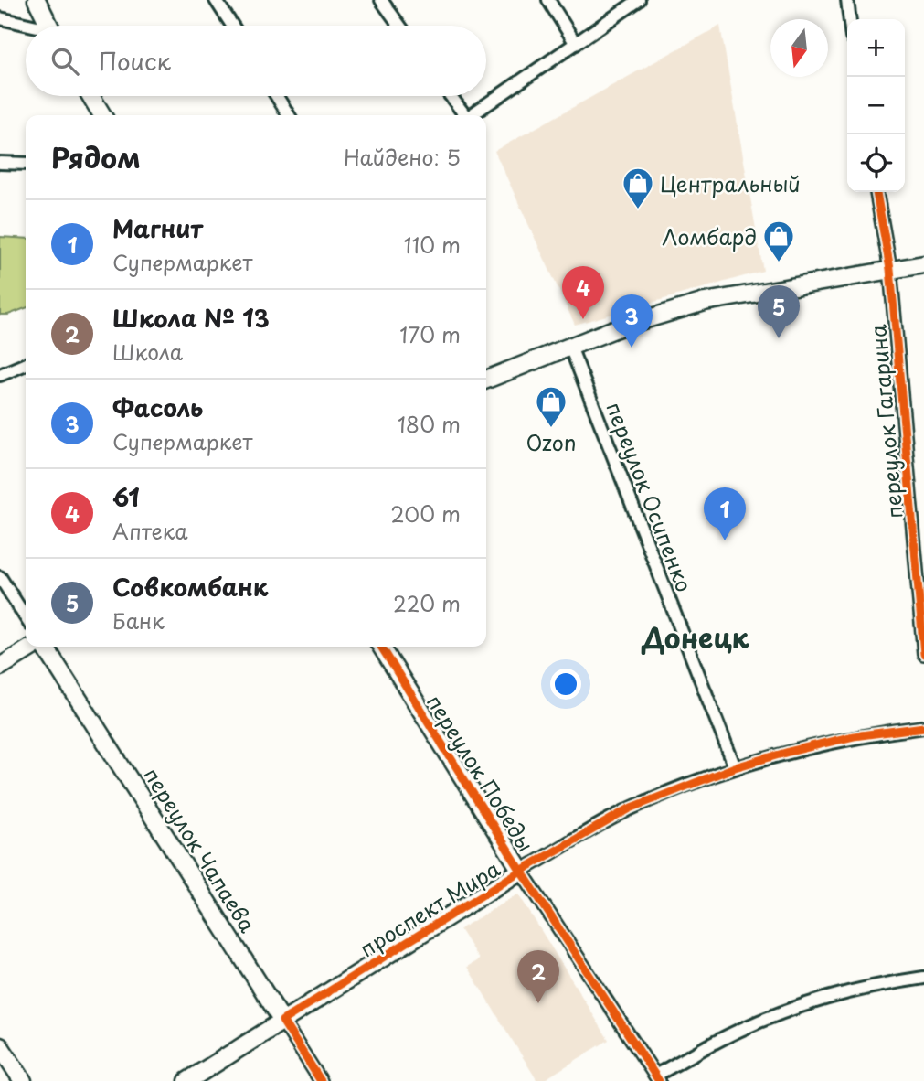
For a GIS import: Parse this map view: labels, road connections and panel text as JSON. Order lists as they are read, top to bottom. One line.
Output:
{"streets":{"main road":["переулок Победы","переулок Чапаева","проспект Мира"],"street":["переулок Гагарина","переулок Осипенко"]},"crossings":[["переулок Осипенко","проспект Мира"],["переулок Победы","проспект Мира"],["переулок Чапаева","проспект Мира"]],"districts":["Донецк"],"places":{"shop":["Центральный","Ломбард","Ozon"]},"north":"bottom","page":{"map_buttons":["+","−"],"search":"Поиск","heading":["Рядом","Найдено: 5"],"list":[{"mark":"1","name":"Магнит","note":"Супермаркет","value":"110 m"},{"mark":"2","name":"Школа № 13","note":"Школа","value":"170 m"},{"mark":"3","name":"Фасоль","note":"Супермаркет","value":"180 m"},{"mark":"4","name":"61","note":"Аптека","value":"200 m"},{"mark":"5","name":"Совкомбанк","note":"Банк","value":"220 m"}],"pins":["4","5","3","1","2"]}}
